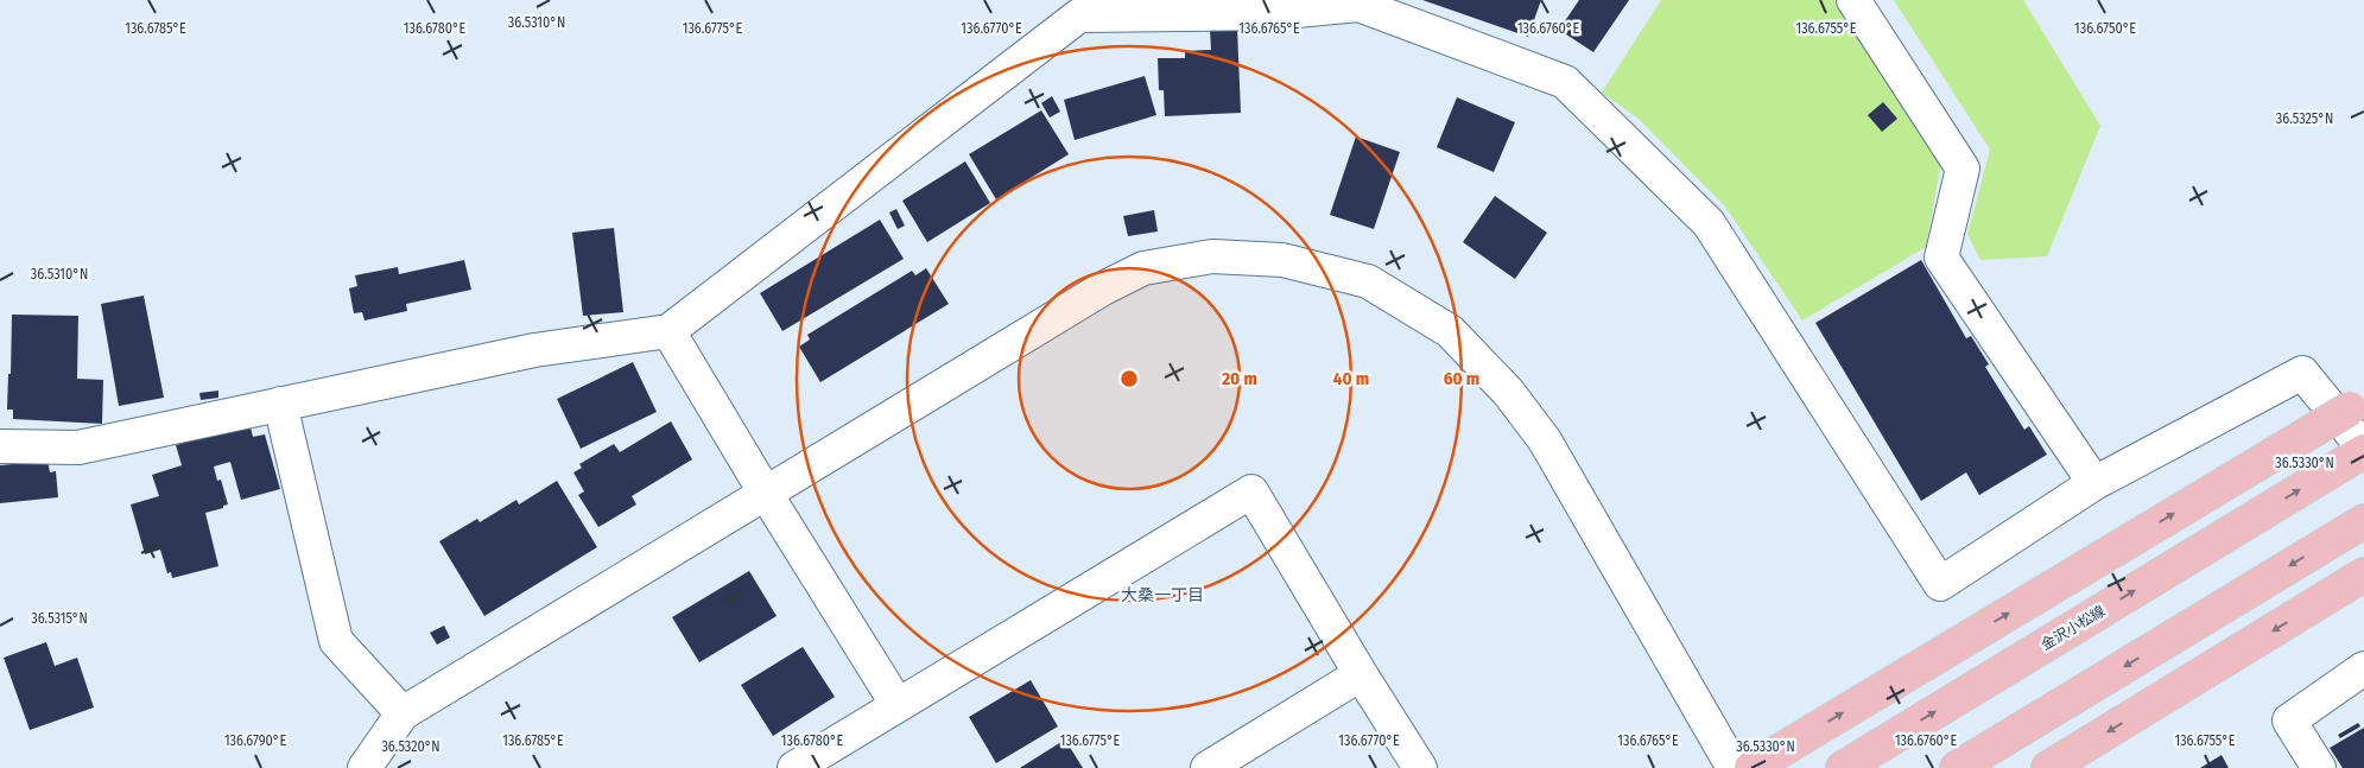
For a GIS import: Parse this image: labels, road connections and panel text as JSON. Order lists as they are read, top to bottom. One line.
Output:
{"streets":{"main road":["金沢小松線"]},"districts":["大桑一丁目"],"coordinates":["36.5310°N","136.6785°E","136.6780°E","136.6775°E","136.6770°E","136.6765°E","136.6760°E","136.6755°E","136.6750°E","36.5325°N","36.5330°N","36.5315°N","136.6790°E","36.5320°N"],"rings":["20 m","40 m","60 m"]}
